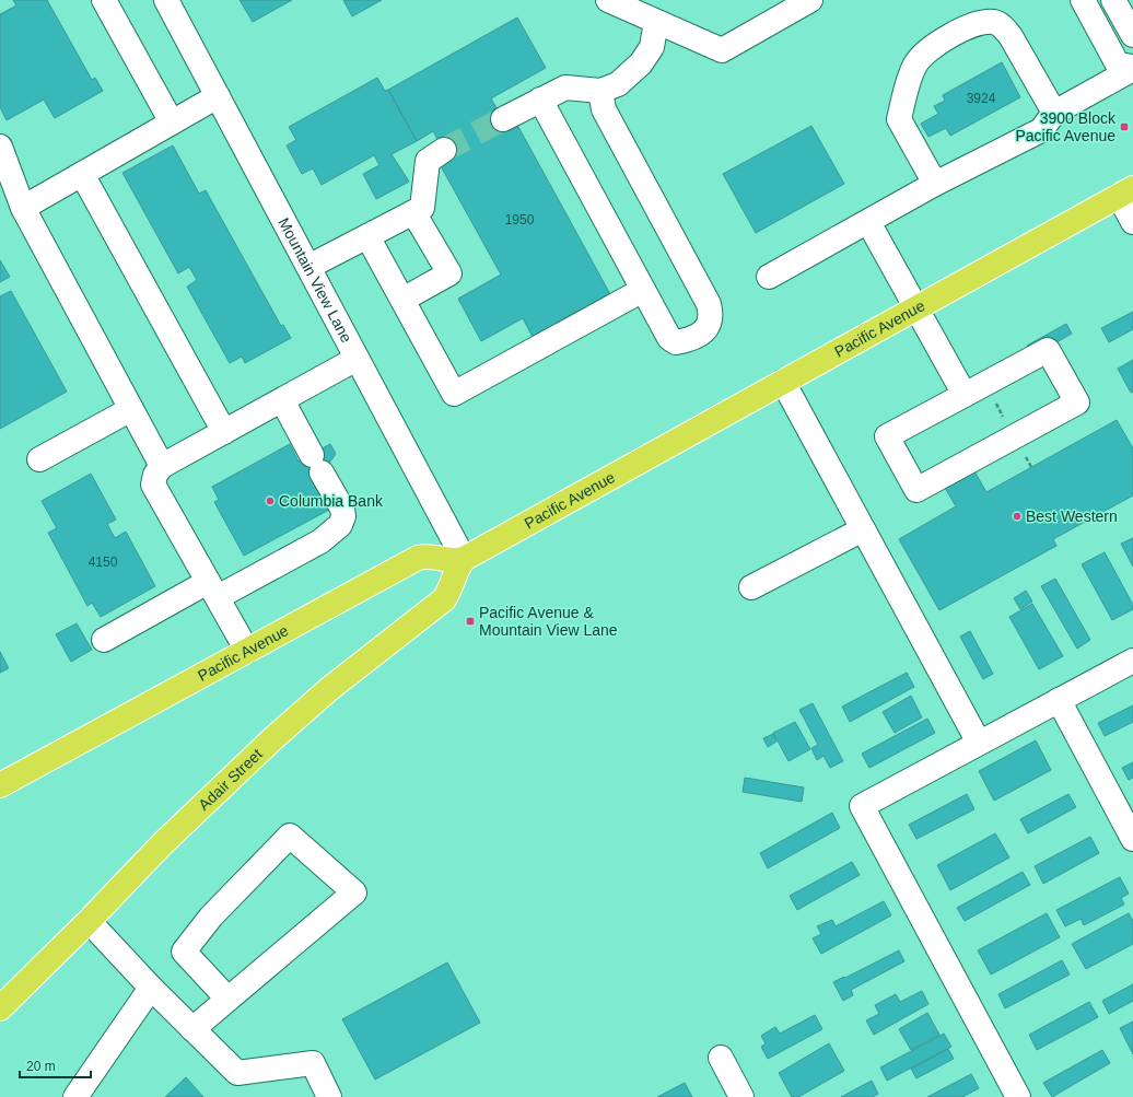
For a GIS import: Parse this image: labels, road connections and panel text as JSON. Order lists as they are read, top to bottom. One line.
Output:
{"streets":{"highway":["Pacific Avenue","Adair Street"],"street":["Mountain View Lane"]},"crossings":[["Mountain View Lane","Pacific Avenue"],["Mountain View Lane","Adair Street"],["Pacific Avenue","Adair Street"]],"places":{"transit":["3900 Block Pacific Avenue","Pacific Avenue & Mountain View Lane"],"other":["Columbia Bank","Best Western"]},"house_numbers":["3924","1950","4150"],"scale_bar":"20 m"}
